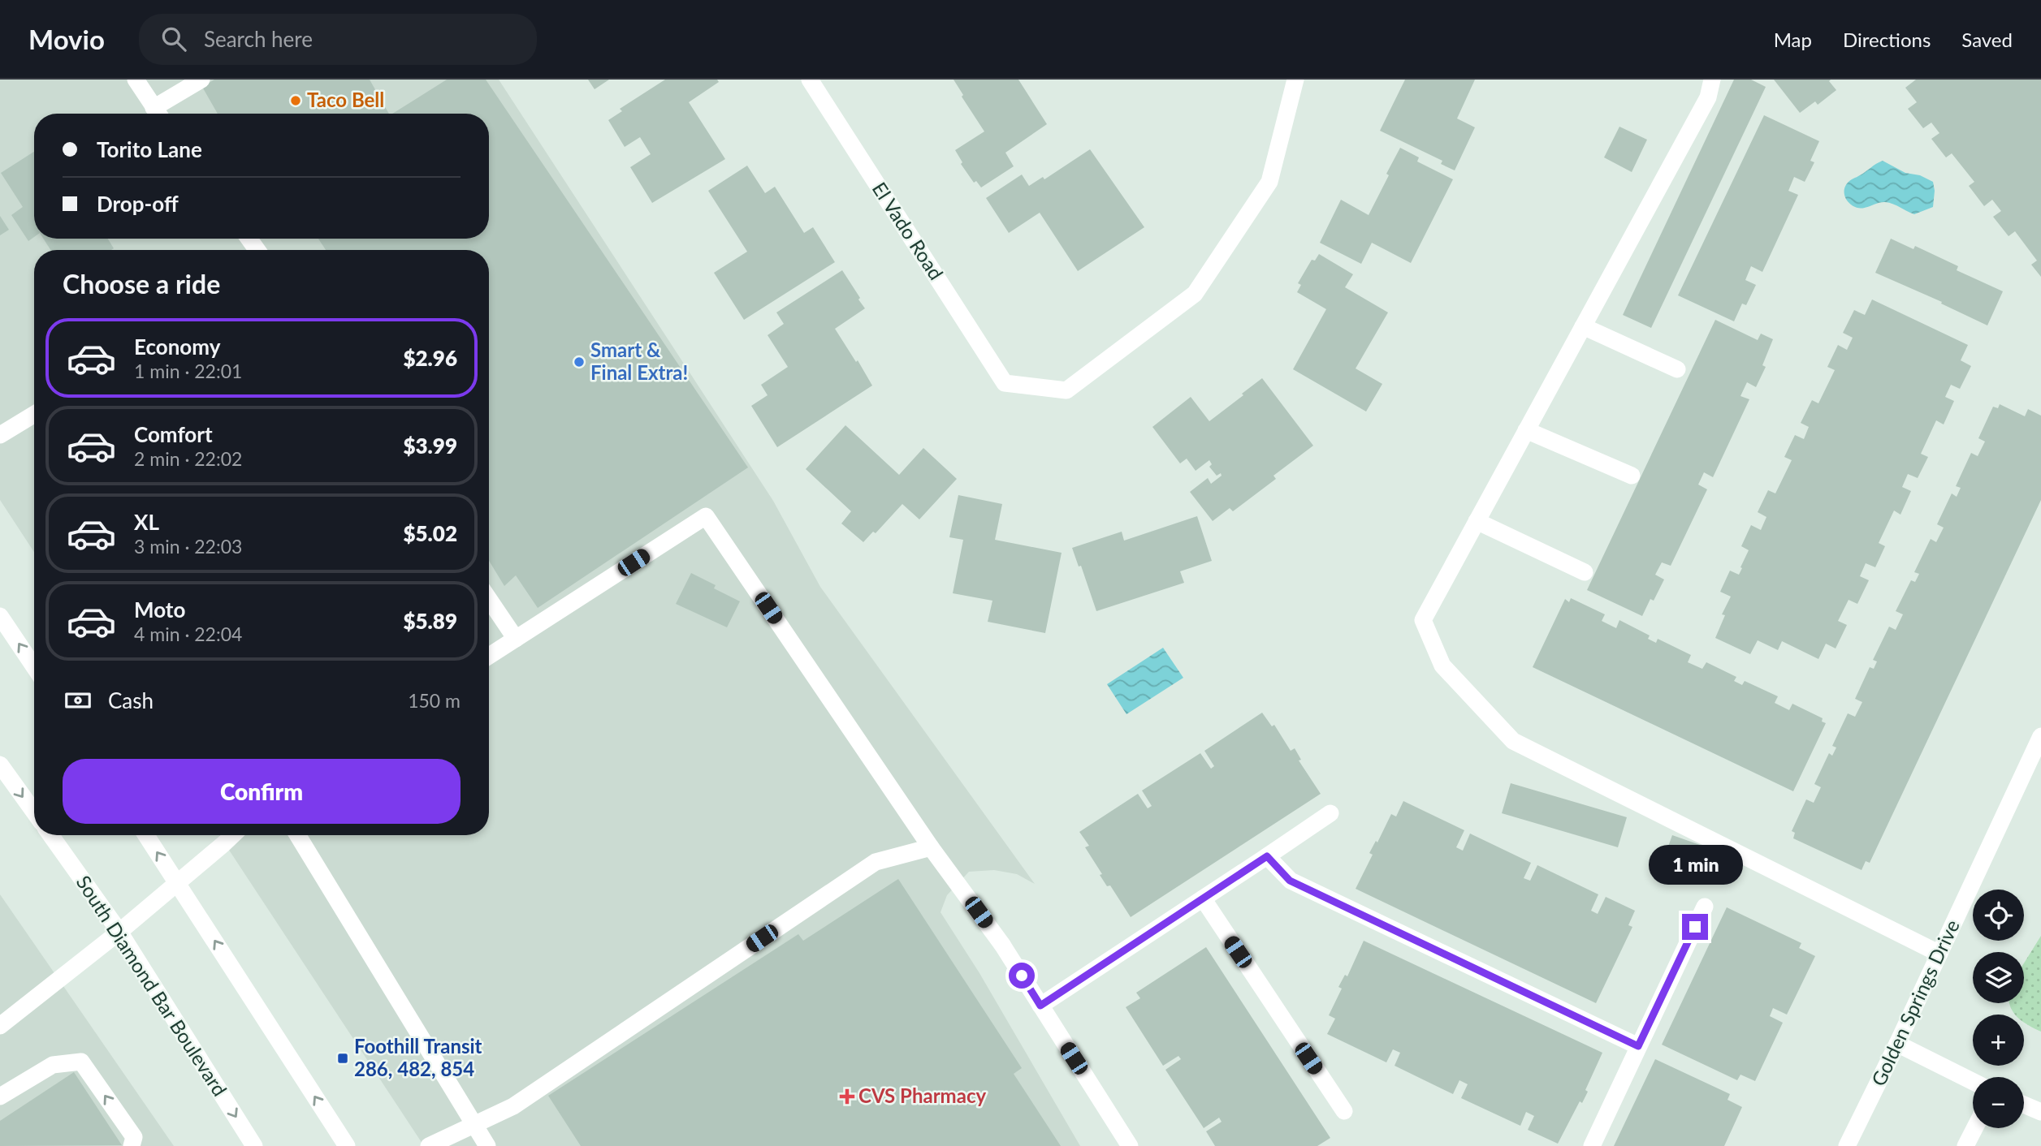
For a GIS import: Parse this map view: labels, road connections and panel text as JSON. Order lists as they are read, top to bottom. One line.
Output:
{"streets":{"main road":["El Vado Road","South Diamond Bar Boulevard","Golden Springs Drive"]},"places":{"other":["Taco Bell","Smart & Final Extra!"],"transit":["Foothill Transit 286, 482, 854"],"health":["CVS Pharmacy"]},"page":{"header":"Movio","search":"Search here","nav":["Map","Directions","Saved"],"banner":["Torito Lane","Drop-off"],"heading":"Choose a ride","list":[{"name":"Economy","note":"1 min · 22:01","value":"$2.96"},{"name":"Comfort","note":"2 min · 22:02","value":"$3.99"},{"name":"XL","note":"3 min · 22:03","value":"$5.02"},{"name":"Moto","note":"4 min · 22:04","value":"$5.89"}],"pay":["Cash","150 m"],"buttons":"Confirm","bubble":"1 min","map_buttons":["+","−"]}}
